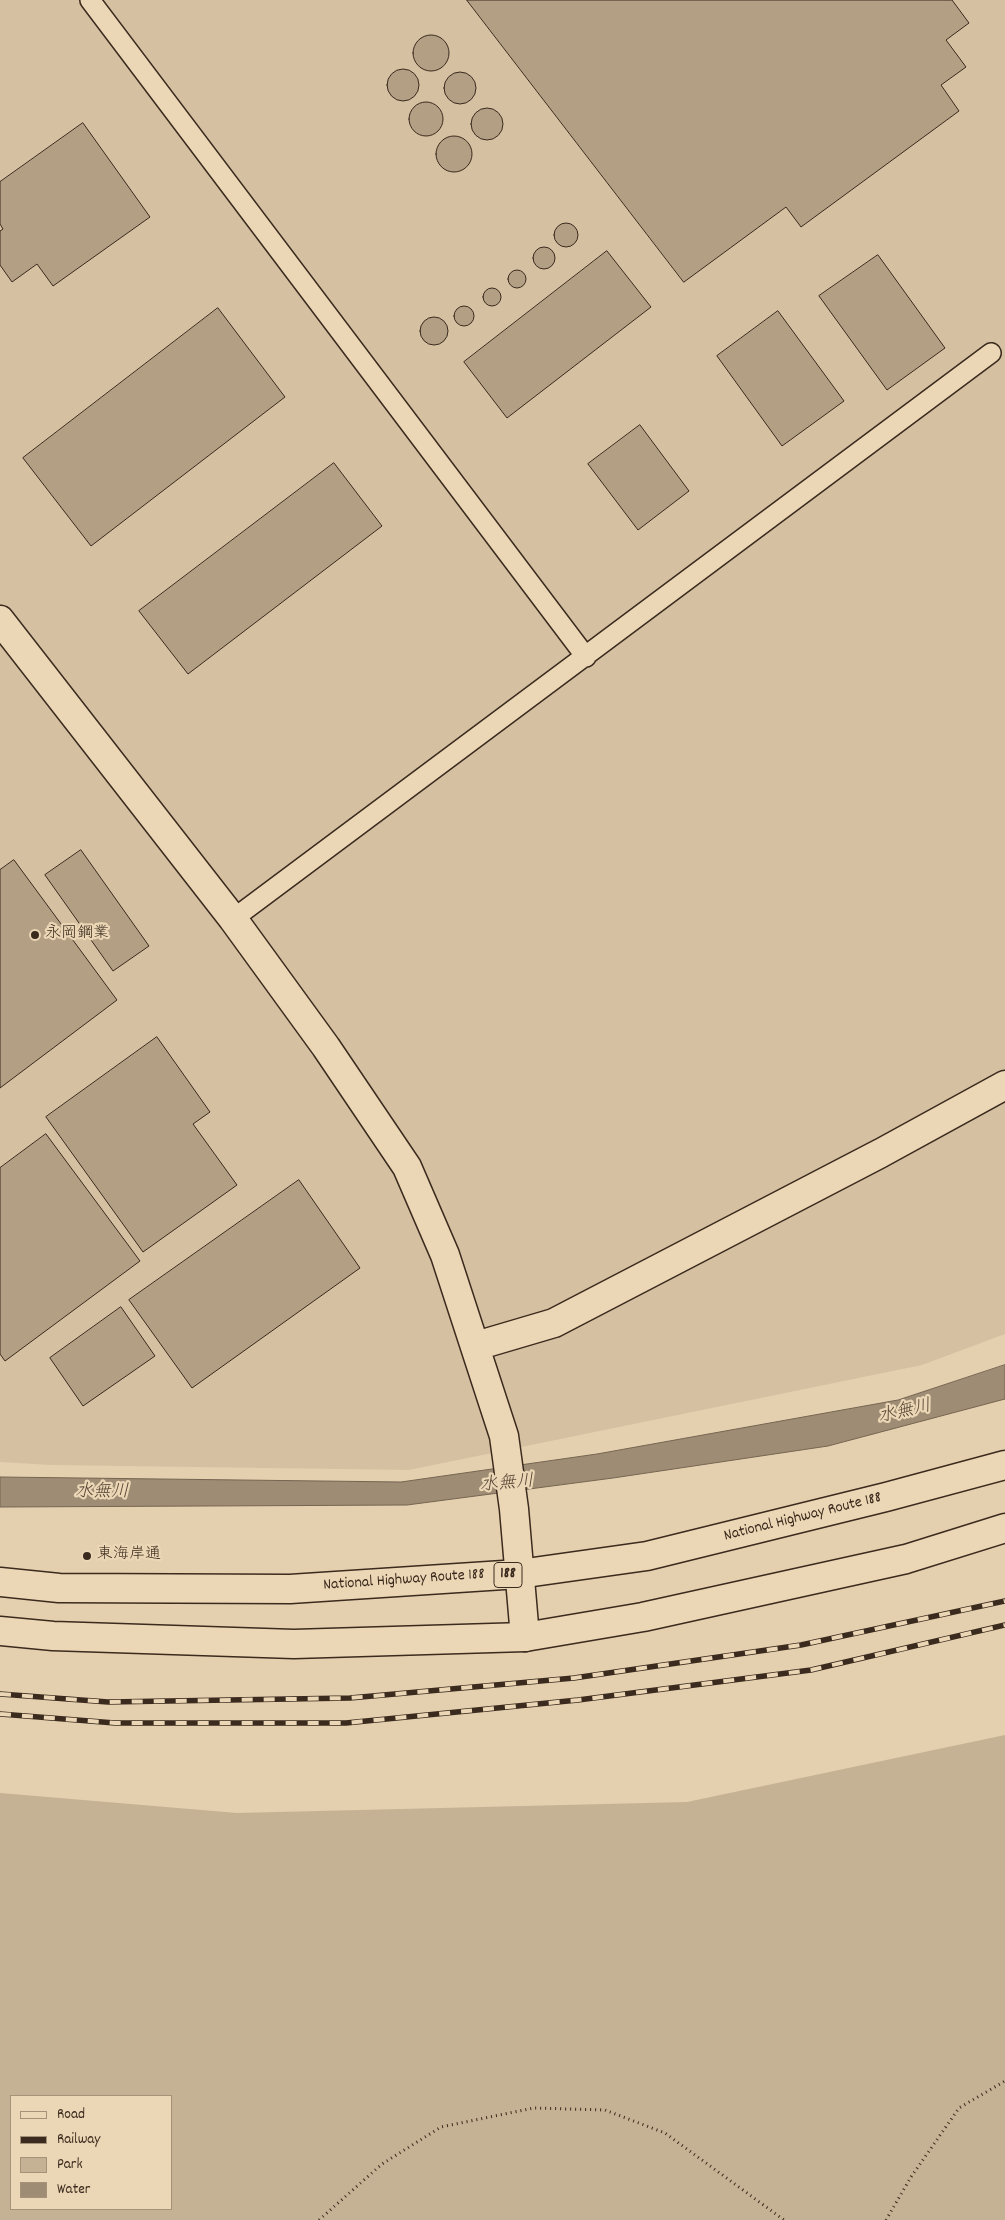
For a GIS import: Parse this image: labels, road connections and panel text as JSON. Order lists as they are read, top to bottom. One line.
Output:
{"streets":{"main road":["National Highway Route 188","188"]},"water":["水無川"],"places":["永岡鋼業","東海岸通"],"legend":["Road","Railway","Park","Water"]}
